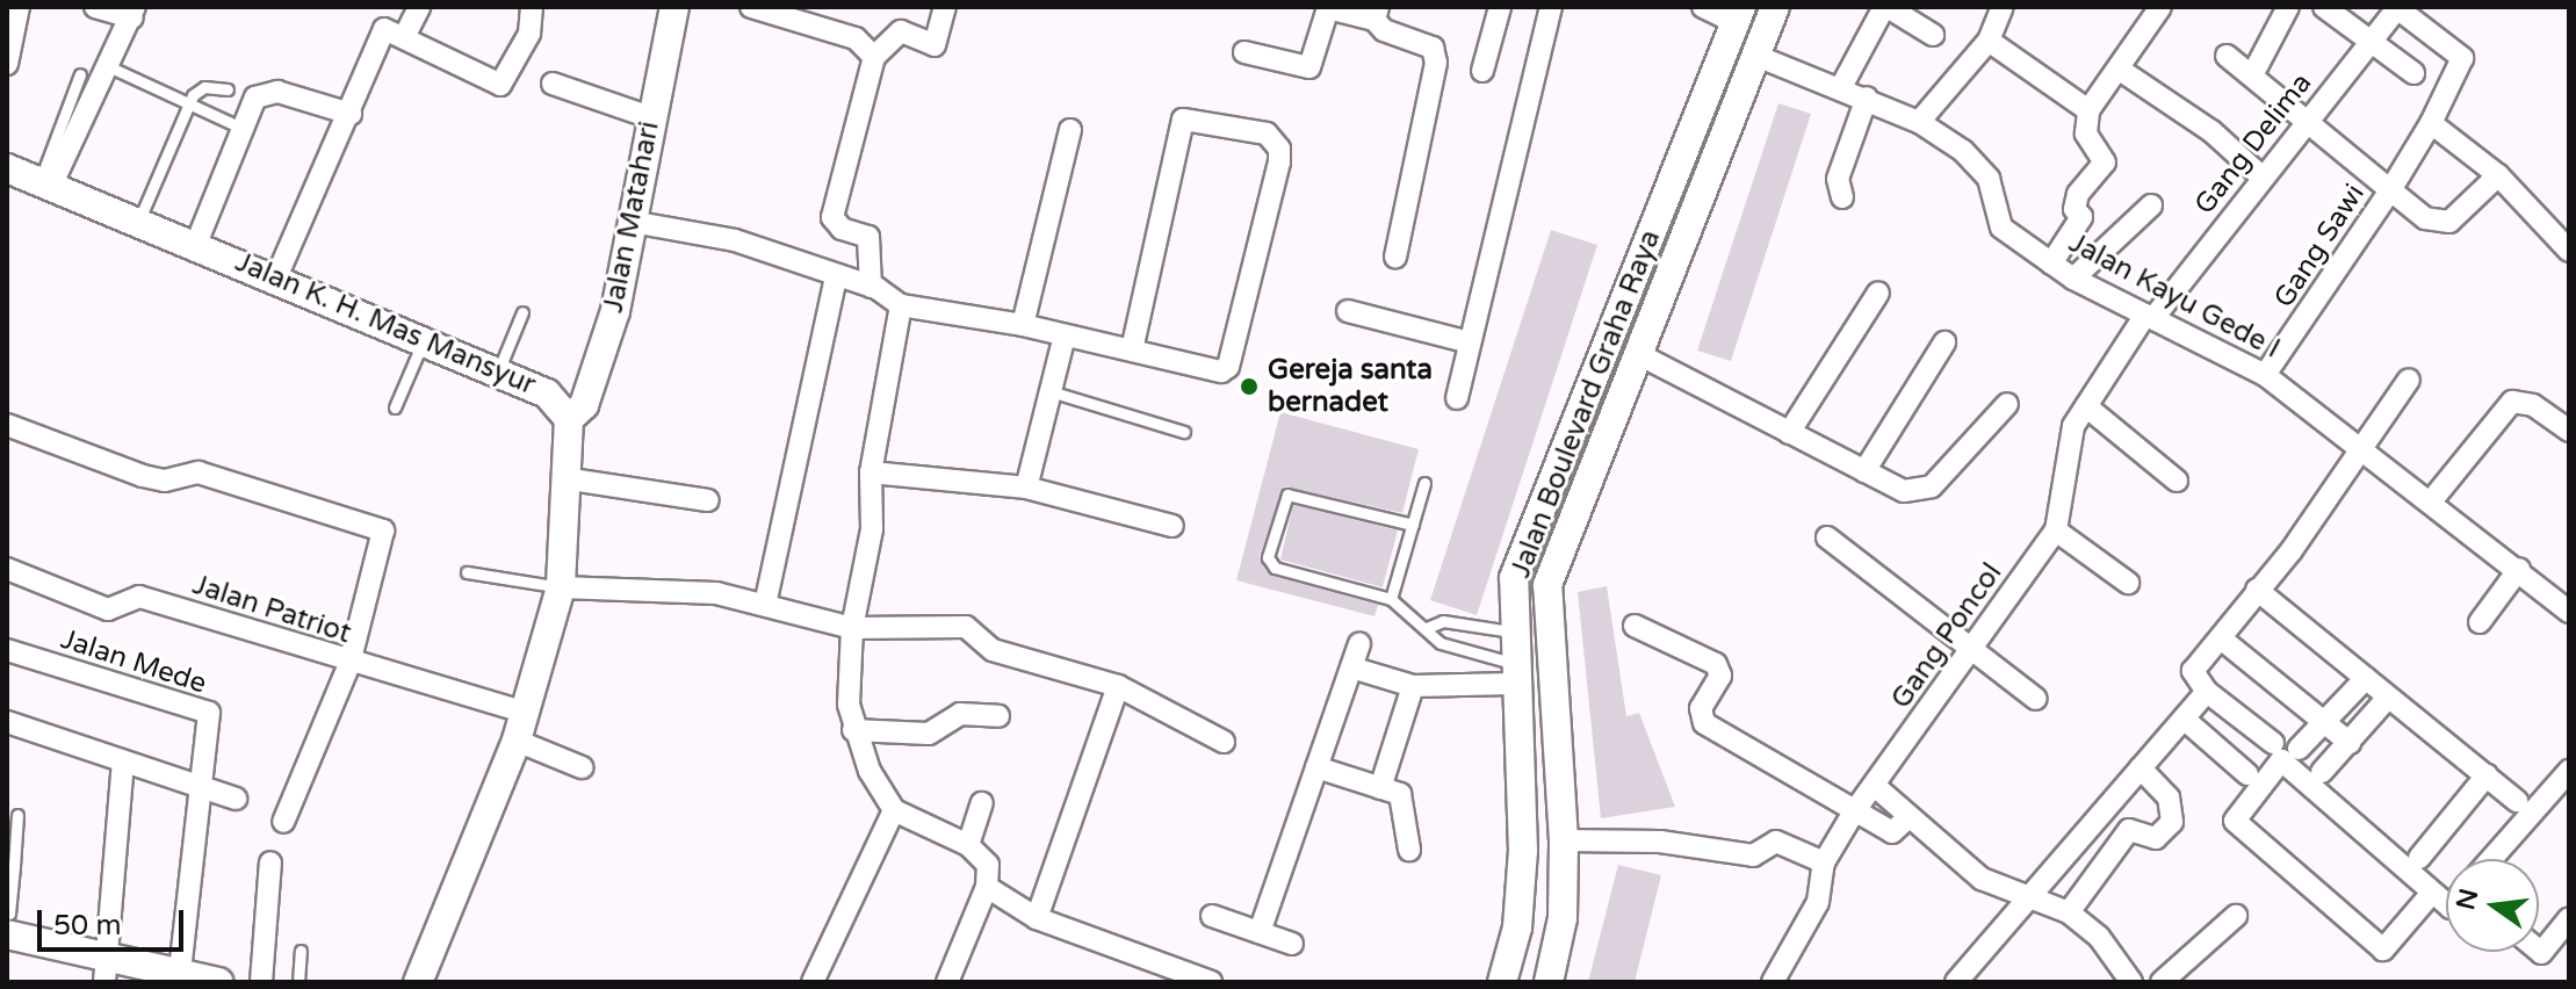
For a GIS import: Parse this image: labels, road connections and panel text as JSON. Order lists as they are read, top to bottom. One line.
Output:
{"streets":{"main road":["Jalan Matahari","Jalan K. H. Mas Mansyur","Jalan Boulevard Graha Raya"],"street":["Gang Delima","Gang Sawi","Jalan Kayu Gede I","Jalan Patriot","Gang Poncol","Jalan Mede"]},"crossings":[["Gang Delima","Gang Sawi"],["Gang Delima","Jalan Kayu Gede I"],["Gang Delima","Gang Poncol"],["Jalan Matahari","Jalan K. H. Mas Mansyur"],["Gang Sawi","Jalan Kayu Gede I"],["Jalan Kayu Gede I","Jalan Boulevard Graha Raya"],["Jalan Kayu Gede I","Gang Poncol"]],"places":["Gereja santa bernadet"],"scale_bar":"50 m","north":"left"}
